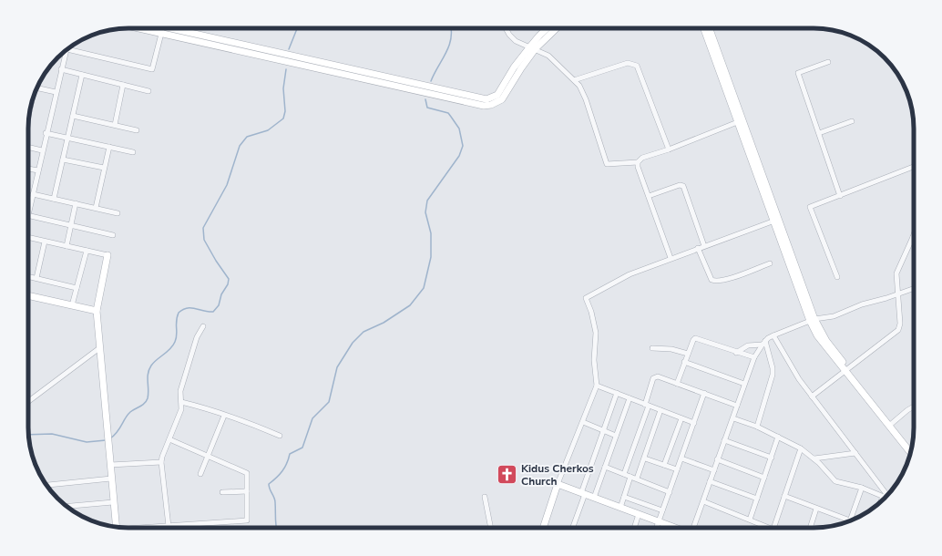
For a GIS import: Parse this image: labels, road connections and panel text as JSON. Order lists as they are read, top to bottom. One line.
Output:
{"places":{"church":["Kidus Cherkos Church"]}}
